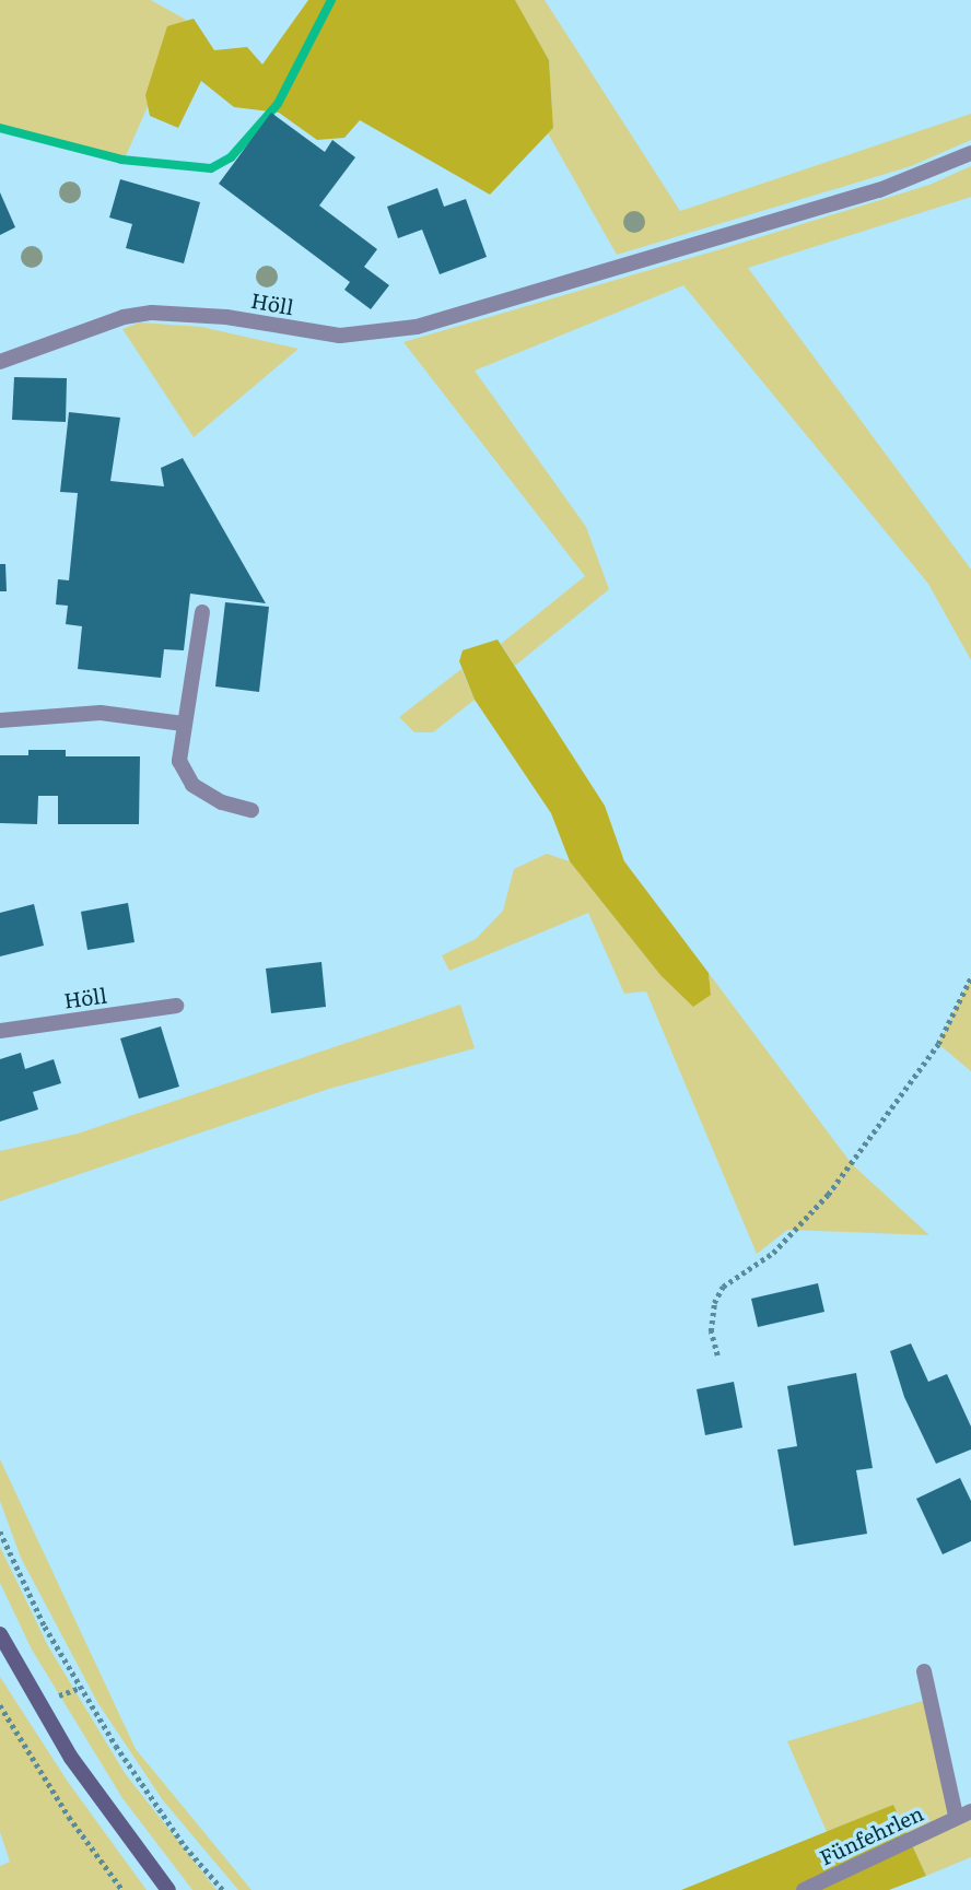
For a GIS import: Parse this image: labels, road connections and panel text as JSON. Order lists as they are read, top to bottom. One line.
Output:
{"streets":{"street":["Höll","Fünfehrlen"]}}
